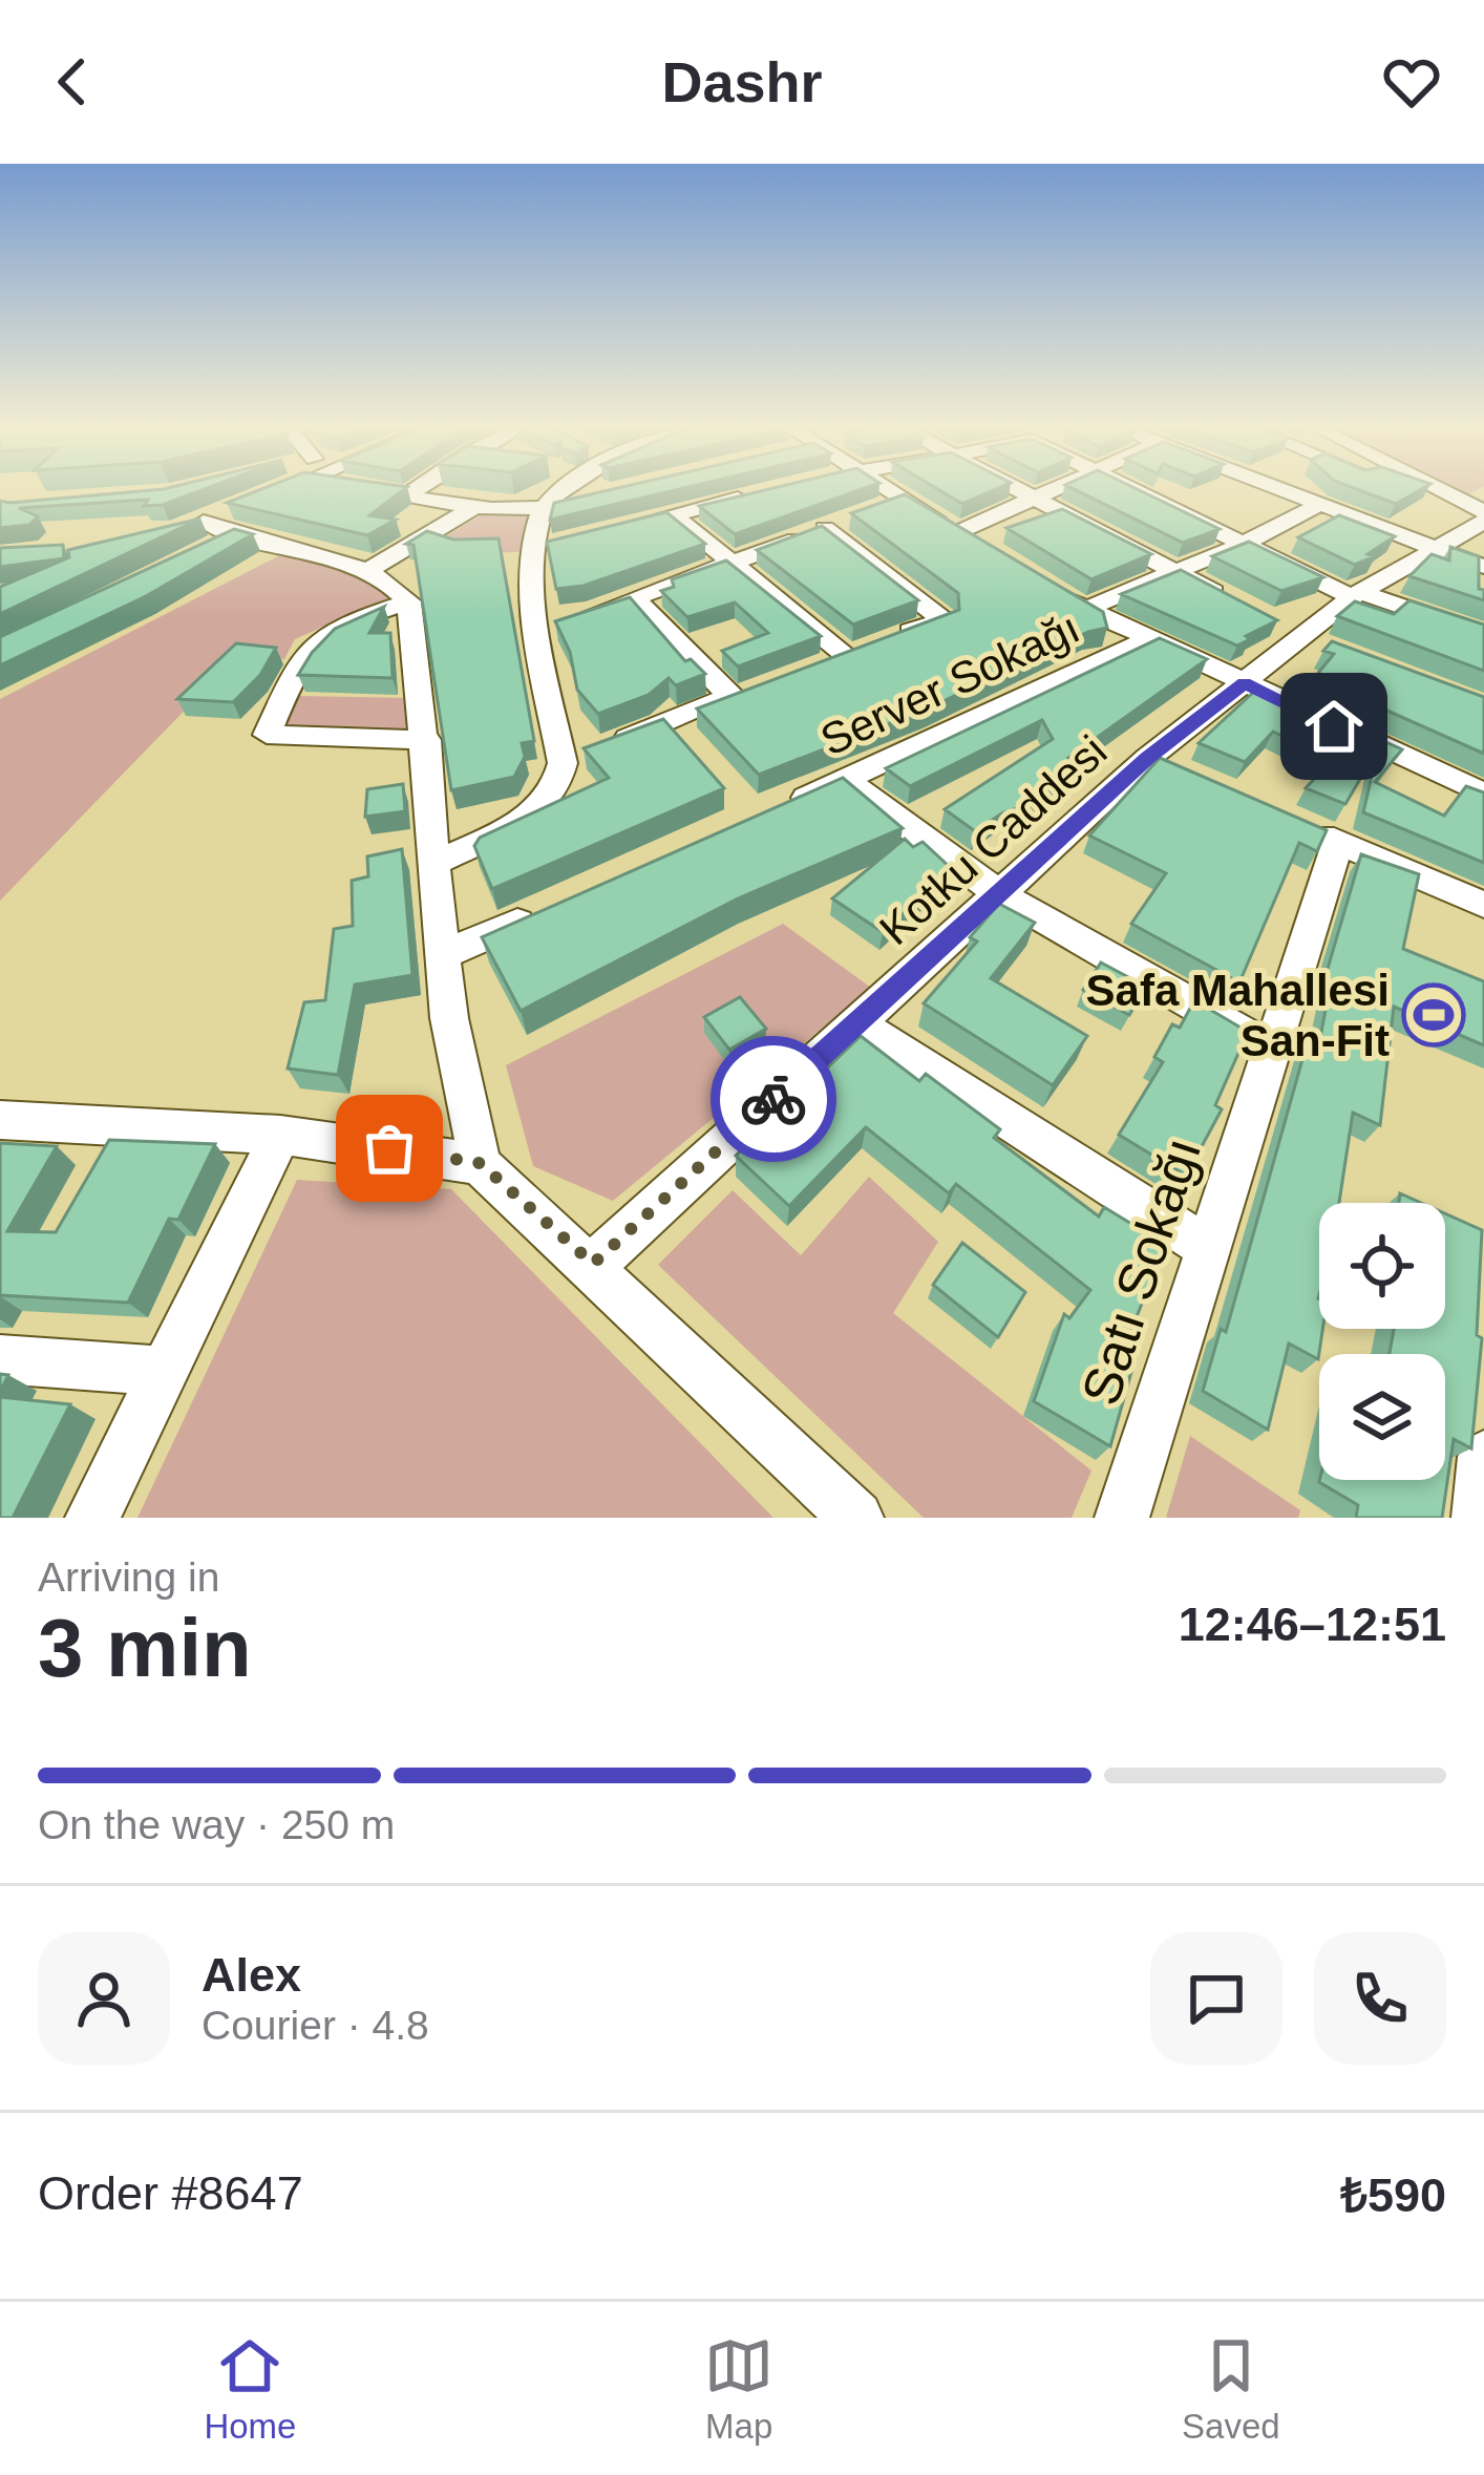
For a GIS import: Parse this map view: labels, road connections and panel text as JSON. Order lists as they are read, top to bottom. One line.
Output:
{"streets":{"street":["Server Sokağı","Kotku Caddesi","Satı Sokağı"]},"places":{"sports":["Safa Mahallesi San-Fit"]},"page":{"header":"Dashr","heading":["3 min","Arriving in","12:46–12:51"],"panel":["Alex","Courier · 4.8","Order #8647","₺590"],"bar":"On the way · 250 m","tabs":["Home","Map","Saved"]}}
